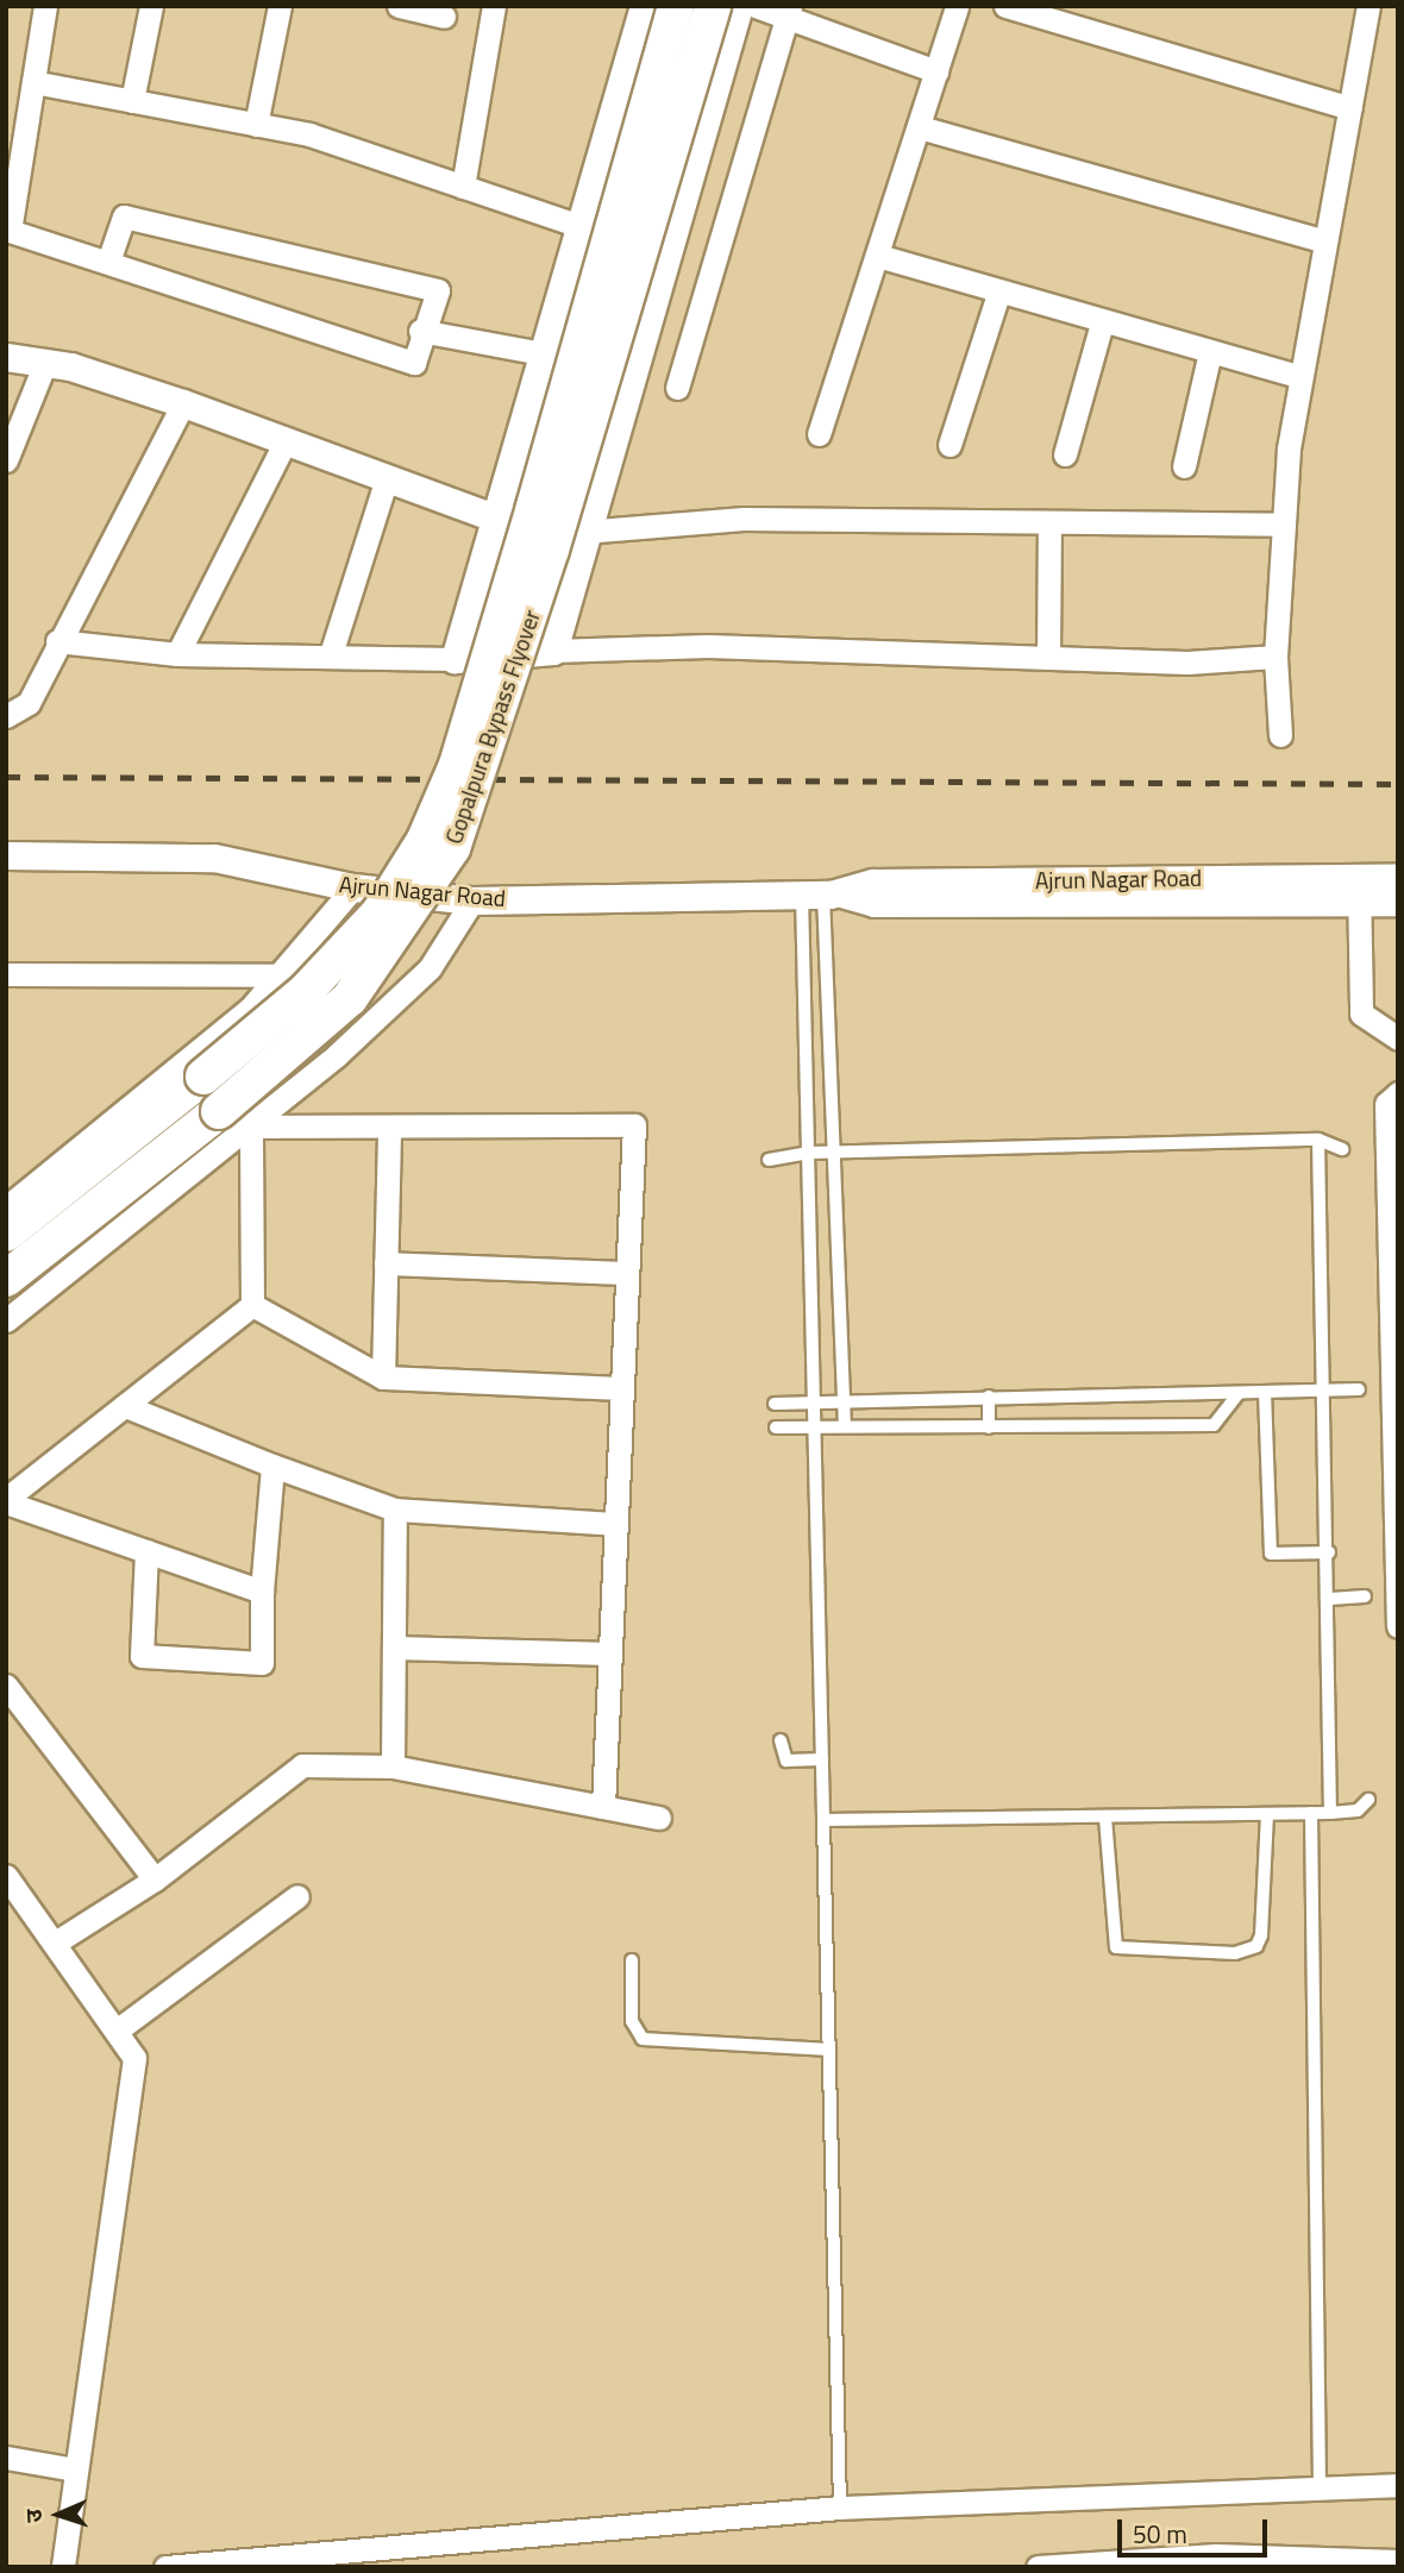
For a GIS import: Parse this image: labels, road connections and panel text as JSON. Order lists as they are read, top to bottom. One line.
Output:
{"streets":{"main road":["Gopalpura Bypass Flyover"],"street":["Ajrun Nagar Road"]},"scale_bar":"50 m","north":"left"}
